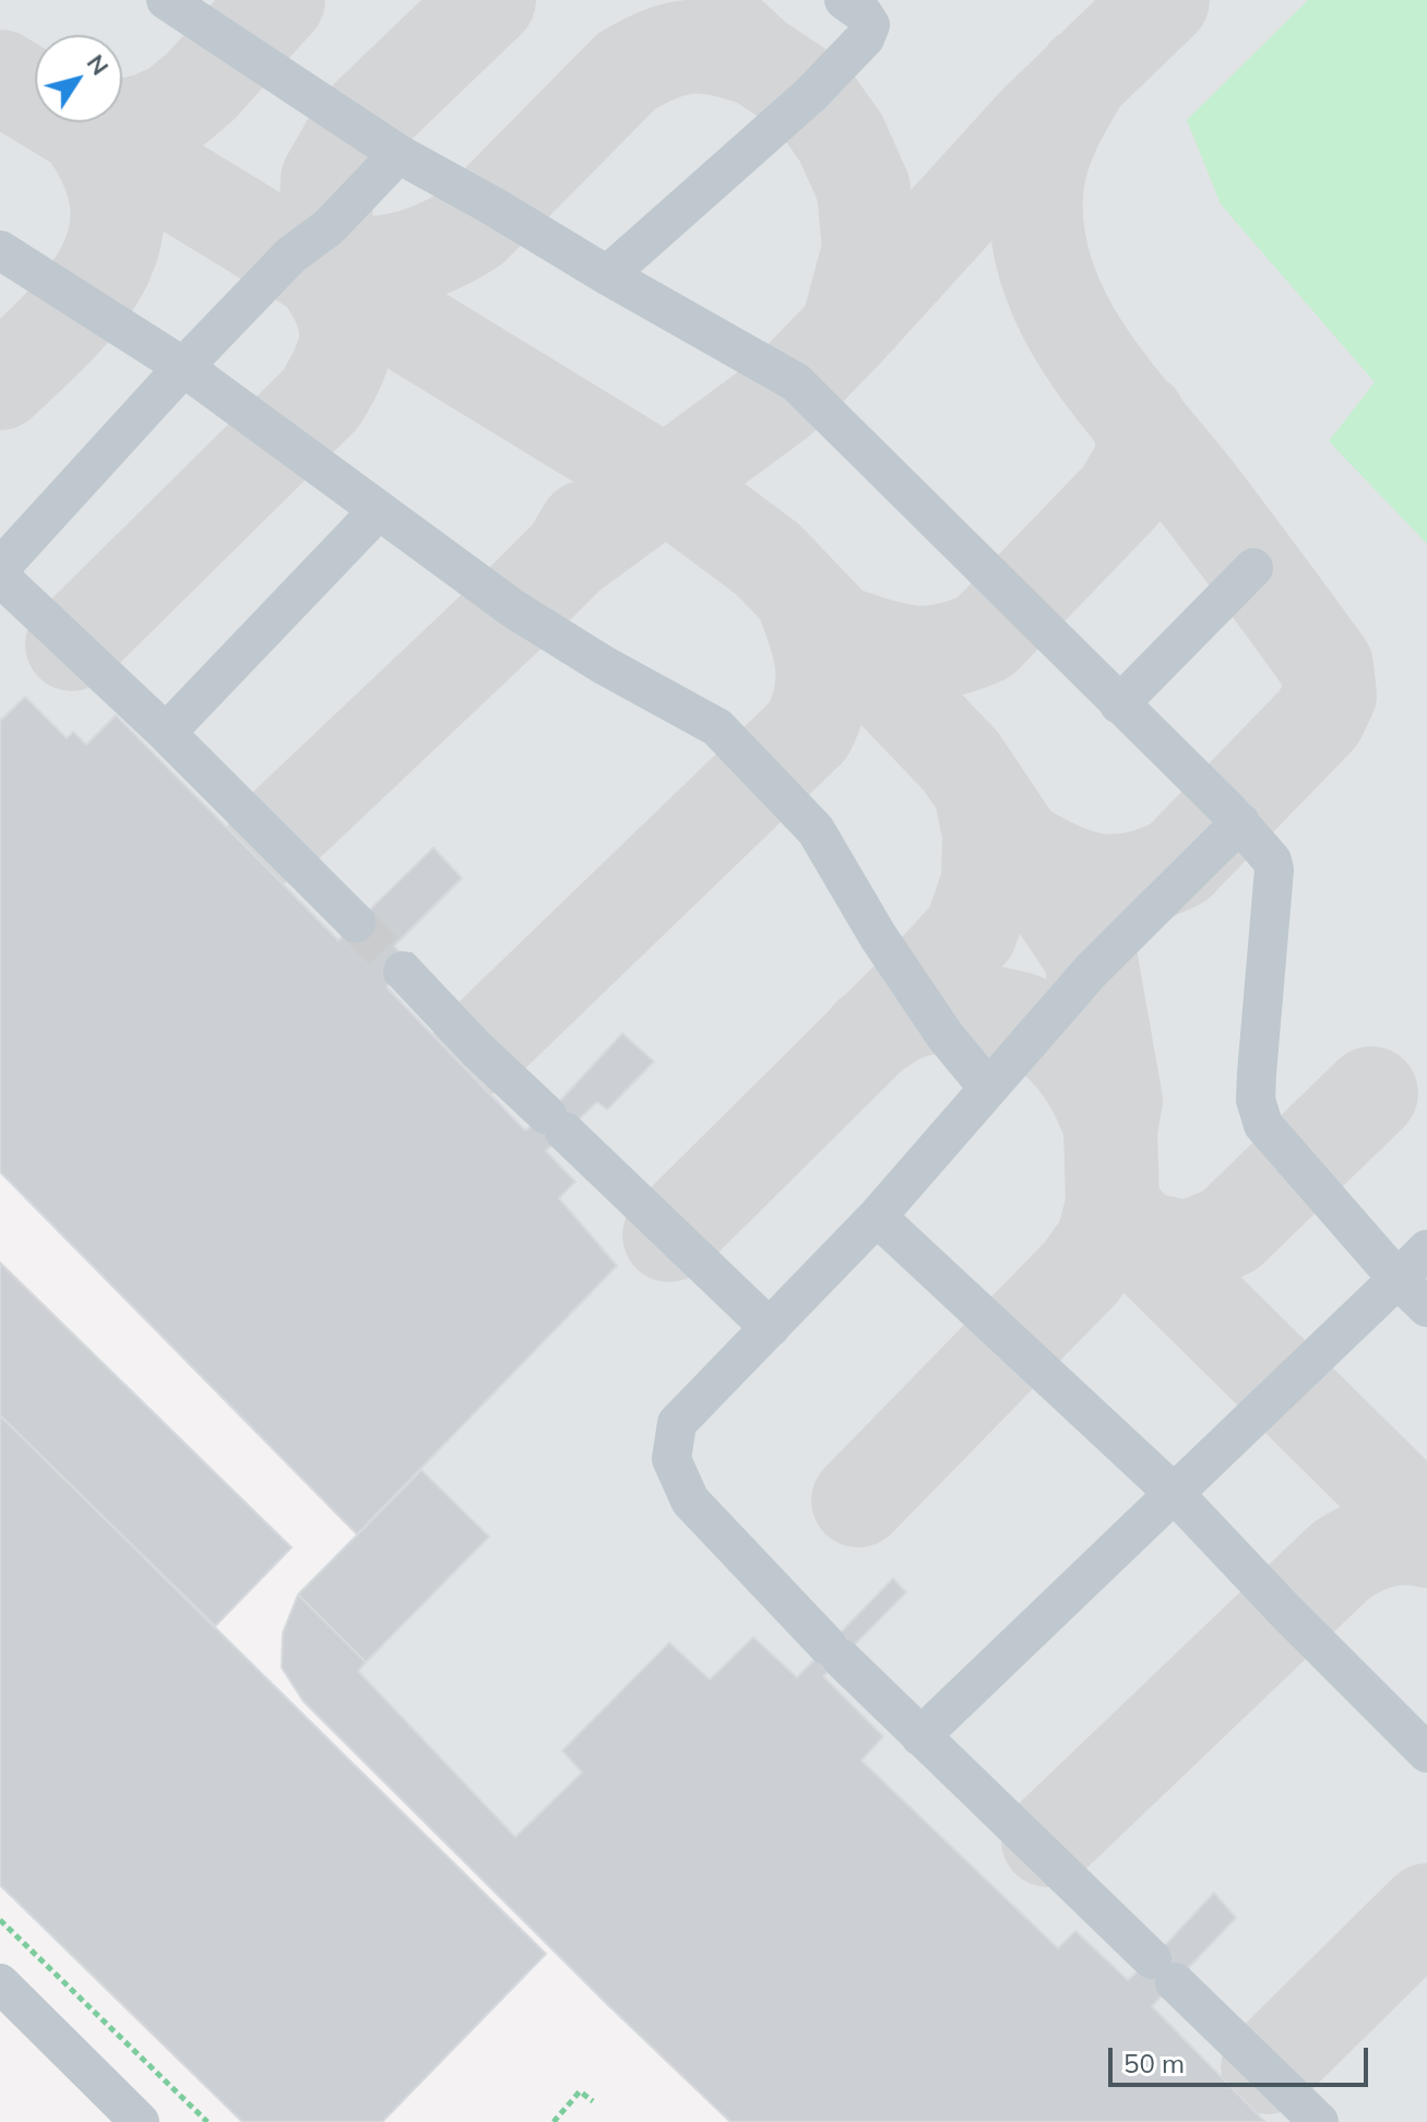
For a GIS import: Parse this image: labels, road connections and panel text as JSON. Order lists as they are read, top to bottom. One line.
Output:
{"scale_bar":"50 m","north":"top right"}
